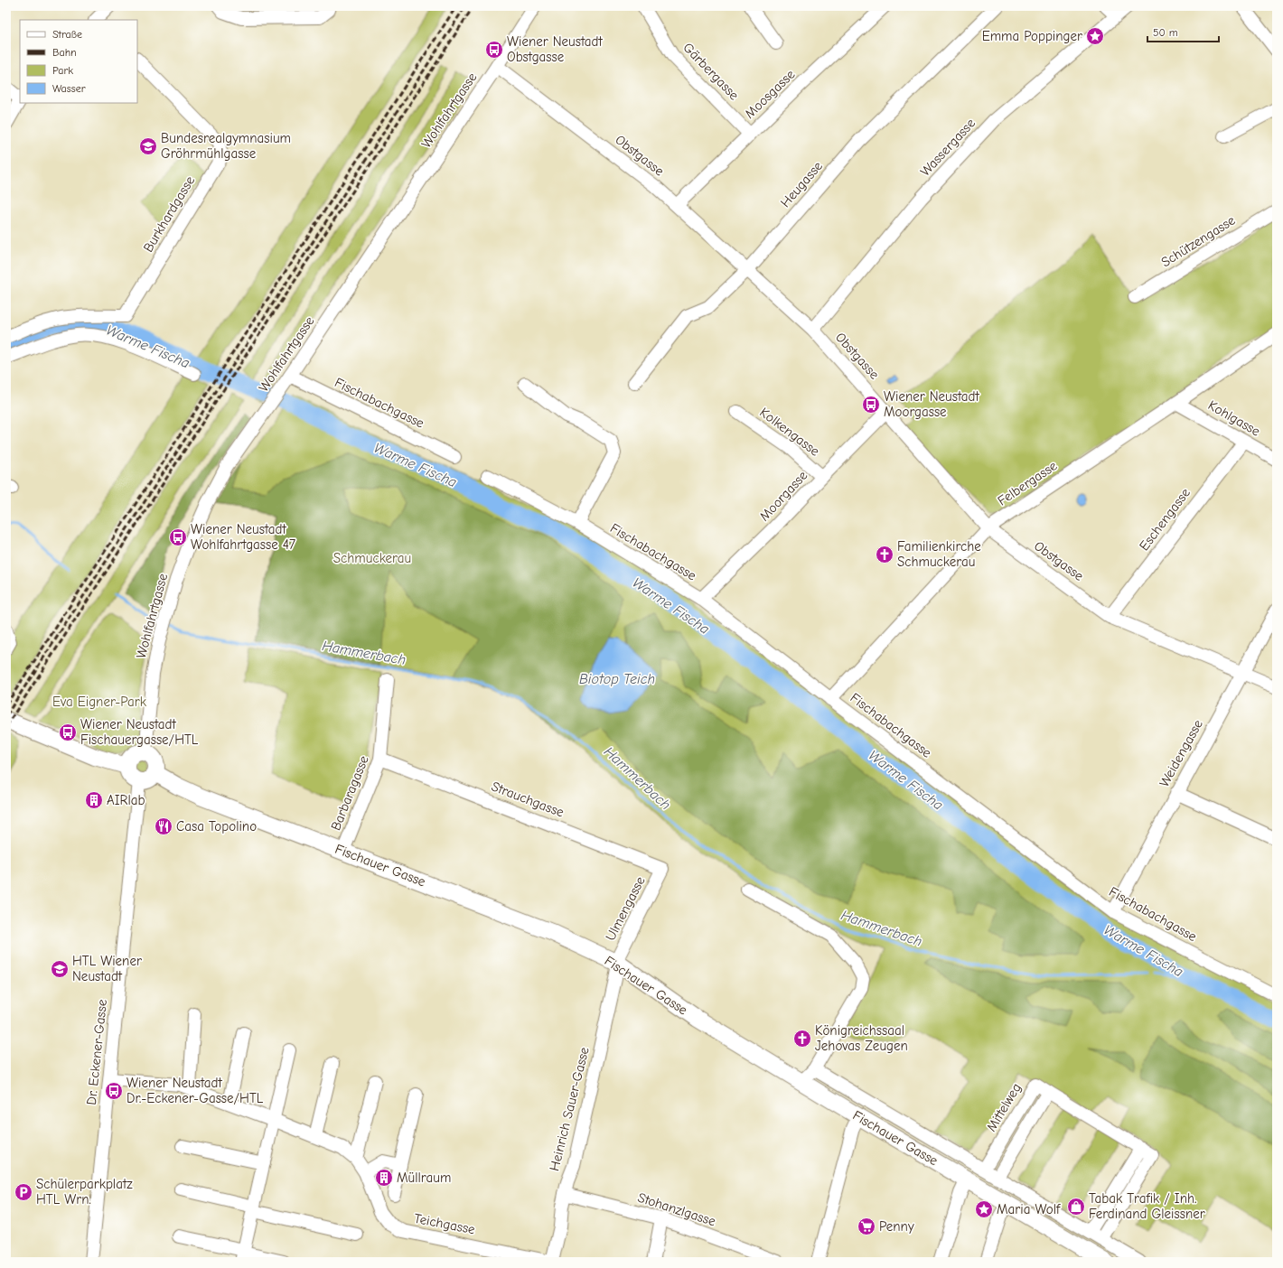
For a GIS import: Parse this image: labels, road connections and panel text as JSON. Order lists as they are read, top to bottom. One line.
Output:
{"streets":{"main road":["Fischauer Gasse"],"street":["Gärbergasse","Moosgasse","Wohlfahrtgasse","Wassergasse","Obstgasse","Heugasse","Burkhardgasse","Schützengasse","Fischabachgasse","Kohlgasse","Kolkengasse","Felbergasse","Moorgasse","Eschengasse","Weidengasse","Barbaragasse","Strauchgasse","Ulmengasse","Dr. Eckener-Gasse","Mittelweg","Heinrich Sauer-Gasse","Stohanzlgasse","Teichgasse"]},"crossings":[["Gärbergasse","Moosgasse"],["Moosgasse","Obstgasse"],["Wohlfahrtgasse","Obstgasse"],["Wohlfahrtgasse","Fischabachgasse"],["Wohlfahrtgasse","Fischauer Gasse"],["Wohlfahrtgasse","Dr. Eckener-Gasse"],["Wassergasse","Obstgasse"],["Obstgasse","Heugasse"],["Obstgasse","Felbergasse"],["Obstgasse","Moorgasse"],["Obstgasse","Eschengasse"],["Obstgasse","Weidengasse"],["Fischabachgasse","Felbergasse"],["Fischabachgasse","Moorgasse"],["Fischabachgasse","Weidengasse"],["Kohlgasse","Felbergasse"],["Kohlgasse","Eschengasse"],["Kolkengasse","Moorgasse"],["Barbaragasse","Strauchgasse"],["Barbaragasse","Fischauer Gasse"],["Strauchgasse","Ulmengasse"],["Fischauer Gasse","Ulmengasse"],["Fischauer Gasse","Dr. Eckener-Gasse"],["Fischauer Gasse","Heinrich Sauer-Gasse"],["Ulmengasse","Heinrich Sauer-Gasse"],["Dr. Eckener-Gasse","Teichgasse"],["Heinrich Sauer-Gasse","Stohanzlgasse"],["Heinrich Sauer-Gasse","Teichgasse"]],"water":["Warme Fischa","Hammerbach","Biotop Teich"],"parks":["Schmuckerau","Eva Eigner-Park"],"places":{"place":["Emma Poppinger","Maria Wolf"],"bus stop":["Wiener Neustadt Obstgasse","Wiener Neustadt Moorgasse","Wiener Neustadt Wohlfahrtgasse 47","Wiener Neustadt Fischauergasse/HTL","Wiener Neustadt Dr.-Eckener-Gasse/HTL"],"school or university":["Bundesrealgymnasium Gröhrmühlgasse","HTL Wiener Neustadt"],"church":["Familienkirche Schmuckerau","Königreichssaal Jehovas Zeugen"],"building":["AIRlab","Müllraum"],"restaurant":["Casa Topolino"],"parking":["Schülerparkplatz HTL Wrn."],"shop":["Tabak Trafik / Inh. Ferdinand Gleissner"],"supermarket":["Penny"]},"legend":["Straße","Bahn","Park","Wasser"],"scale_bar":"50 m"}
